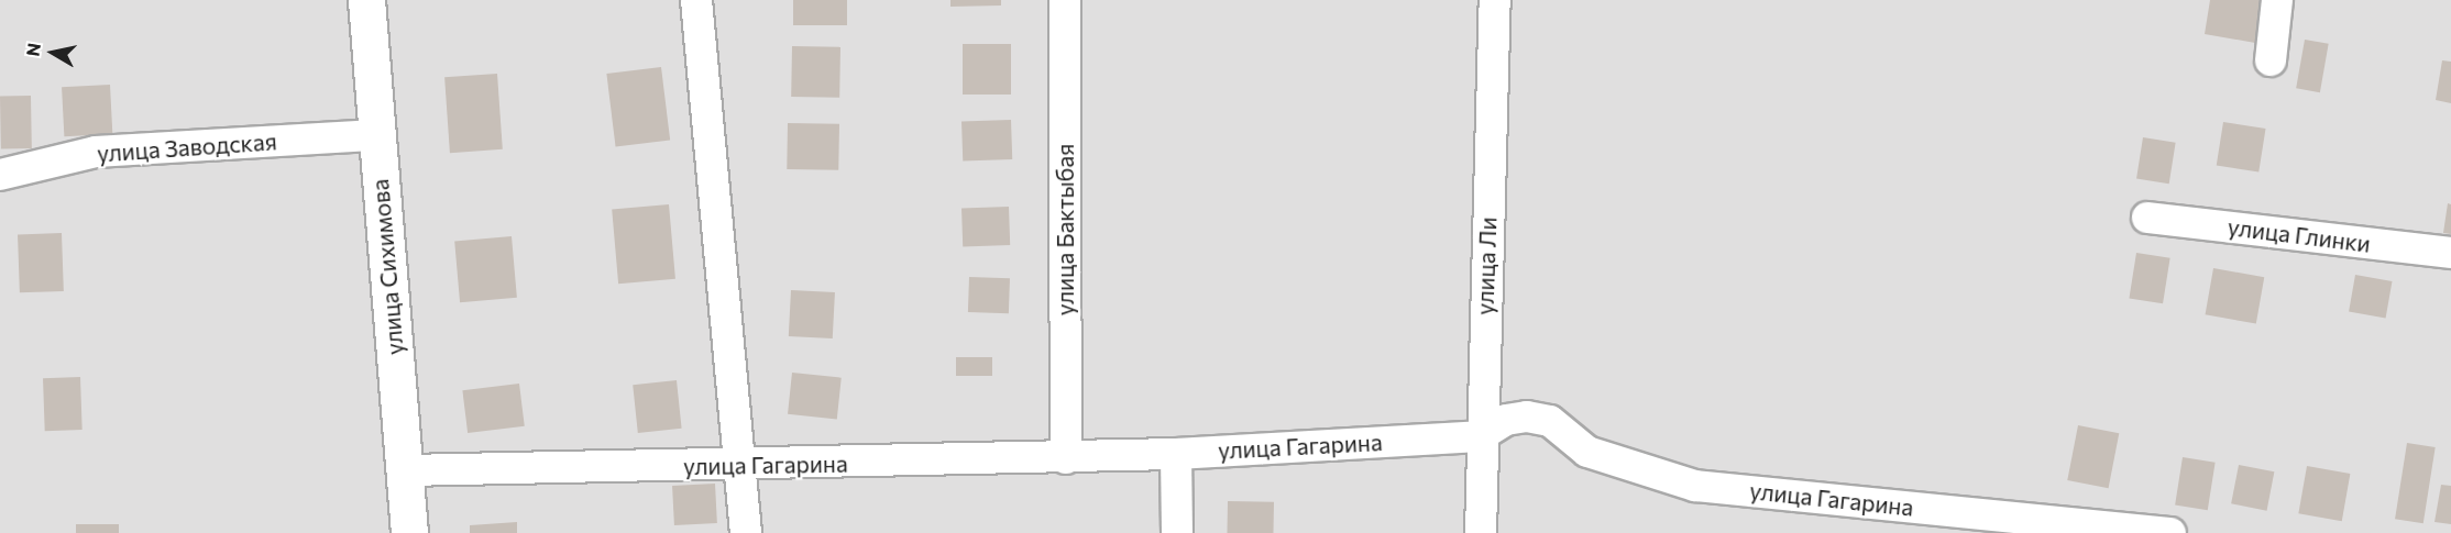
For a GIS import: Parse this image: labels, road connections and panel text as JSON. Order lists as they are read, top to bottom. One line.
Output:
{"streets":{"street":["улица Заводская","улица Бактыбая","улица Глинки","улица Ли","улица Сихимова","улица Гагарина"]},"crossings":[["улица Заводская","улица Сихимова"],["улица Бактыбая","улица Гагарина"],["улица Ли","улица Гагарина"],["улица Сихимова","улица Гагарина"]],"north":"left"}
